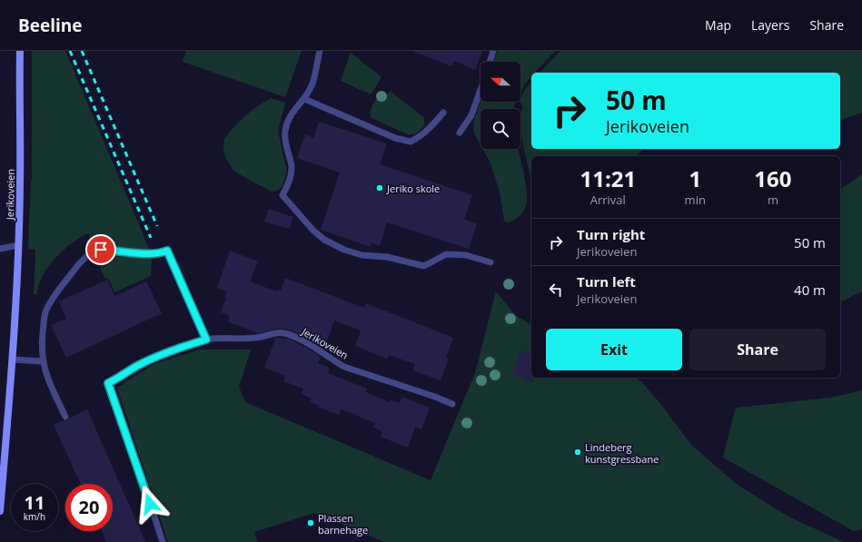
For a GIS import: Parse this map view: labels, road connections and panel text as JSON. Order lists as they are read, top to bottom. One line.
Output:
{"streets":{"street":["Jerikoveien"]},"places":["Jeriko skole","Lindeberg kunstgressbane","Plassen barnehage"],"north":"left","page":{"header":"Beeline","nav":["Map","Layers","Share"],"turn":["50 m","Jerikoveien"],"eta":["11:21","Arrival","1","min","160","m"],"list":[{"name":"Turn right","note":"Jerikoveien","value":"50 m"},{"name":"Turn left","note":"Jerikoveien","value":"40 m"}],"buttons":["Exit","Share"],"speed":"11 km/h","limit":"20"}}
